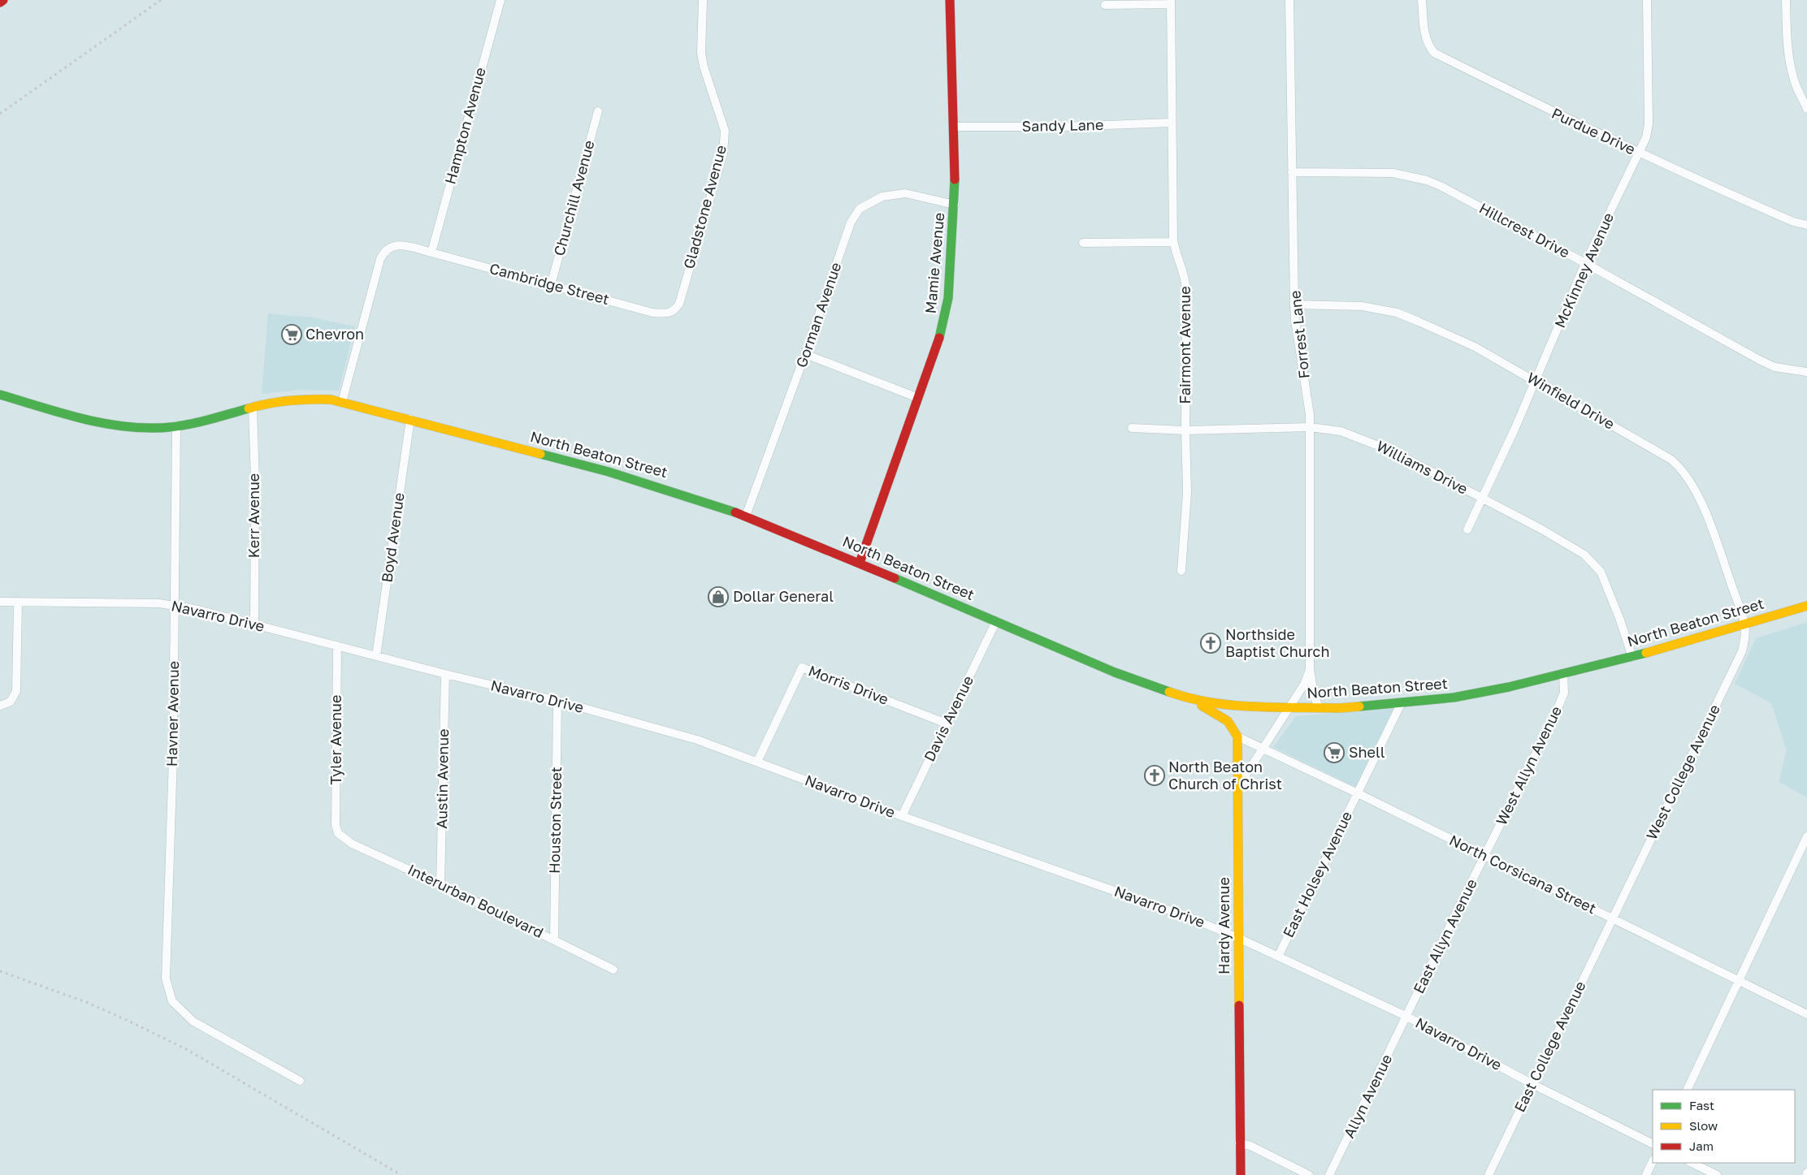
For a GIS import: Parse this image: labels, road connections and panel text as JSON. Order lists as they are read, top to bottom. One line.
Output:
{"streets":{"main road":["Mamie Avenue","North Beaton Street","Hardy Avenue"],"street":["Hampton Avenue","Sandy Lane","Purdue Drive","Churchill Avenue","Gladstone Avenue","Hillcrest Drive","McKinney Avenue","Cambridge Street","Gorman Avenue","Forrest Lane","Fairmont Avenue","Winfield Drive","Williams Drive","Kerr Avenue","Boyd Avenue","Navarro Drive","Morris Drive","Havner Avenue","Davis Avenue","Tyler Avenue","West Allyn Avenue","West College Avenue","Austin Avenue","Houston Street","East Holsey Avenue","North Corsicana Street","Interurban Boulevard","East Allyn Avenue","East College Avenue","Allyn Avenue"]},"crossings":[["Hampton Avenue","Cambridge Street"],["Sandy Lane","Mamie Avenue"],["Sandy Lane","Fairmont Avenue"],["Purdue Drive","McKinney Avenue"],["Churchill Avenue","Cambridge Street"],["Gladstone Avenue","Cambridge Street"],["Hillcrest Drive","McKinney Avenue"],["Hillcrest Drive","Forrest Lane"],["Mamie Avenue","Gorman Avenue"],["Mamie Avenue","North Beaton Street"],["McKinney Avenue","Winfield Drive"],["McKinney Avenue","Williams Drive"],["Cambridge Street","North Beaton Street"],["Gorman Avenue","North Beaton Street"],["Forrest Lane","Winfield Drive"],["Forrest Lane","North Beaton Street"],["Forrest Lane","Williams Drive"],["Forrest Lane","North Corsicana Street"],["Forrest Lane","Hardy Avenue"],["Fairmont Avenue","Williams Drive"],["Winfield Drive","North Beaton Street"],["Winfield Drive","West College Avenue"],["North Beaton Street","Williams Drive"],["North Beaton Street","Kerr Avenue"],["North Beaton Street","Boyd Avenue"],["North Beaton Street","Havner Avenue"],["North Beaton Street","Davis Avenue"],["North Beaton Street","West Allyn Avenue"],["North Beaton Street","West College Avenue"],["North Beaton Street","East Holsey Avenue"],["Kerr Avenue","Navarro Drive"],["Boyd Avenue","Navarro Drive"],["Navarro Drive","Morris Drive"],["Navarro Drive","Havner Avenue"],["Navarro Drive","Davis Avenue"],["Navarro Drive","Tyler Avenue"],["Navarro Drive","Austin Avenue"],["Navarro Drive","Houston Street"],["Navarro Drive","East Holsey Avenue"],["Navarro Drive","Hardy Avenue"],["Navarro Drive","East Allyn Avenue"],["Navarro Drive","East College Avenue"],["Navarro Drive","Allyn Avenue"],["Morris Drive","Davis Avenue"],["Tyler Avenue","Interurban Boulevard"],["West Allyn Avenue","North Corsicana Street"],["West Allyn Avenue","East Allyn Avenue"],["West College Avenue","North Corsicana Street"],["West College Avenue","East College Avenue"],["Austin Avenue","Interurban Boulevard"],["Houston Street","Interurban Boulevard"],["East Holsey Avenue","North Corsicana Street"],["North Corsicana Street","Hardy Avenue"],["North Corsicana Street","East Allyn Avenue"],["North Corsicana Street","East College Avenue"],["East Allyn Avenue","Allyn Avenue"]],"places":{"supermarket":["Chevron","Shell"],"shop":["Dollar General"],"church":["Northside Baptist Church","North Beaton Church of Christ"]},"legend":["Fast","Slow","Jam"]}
